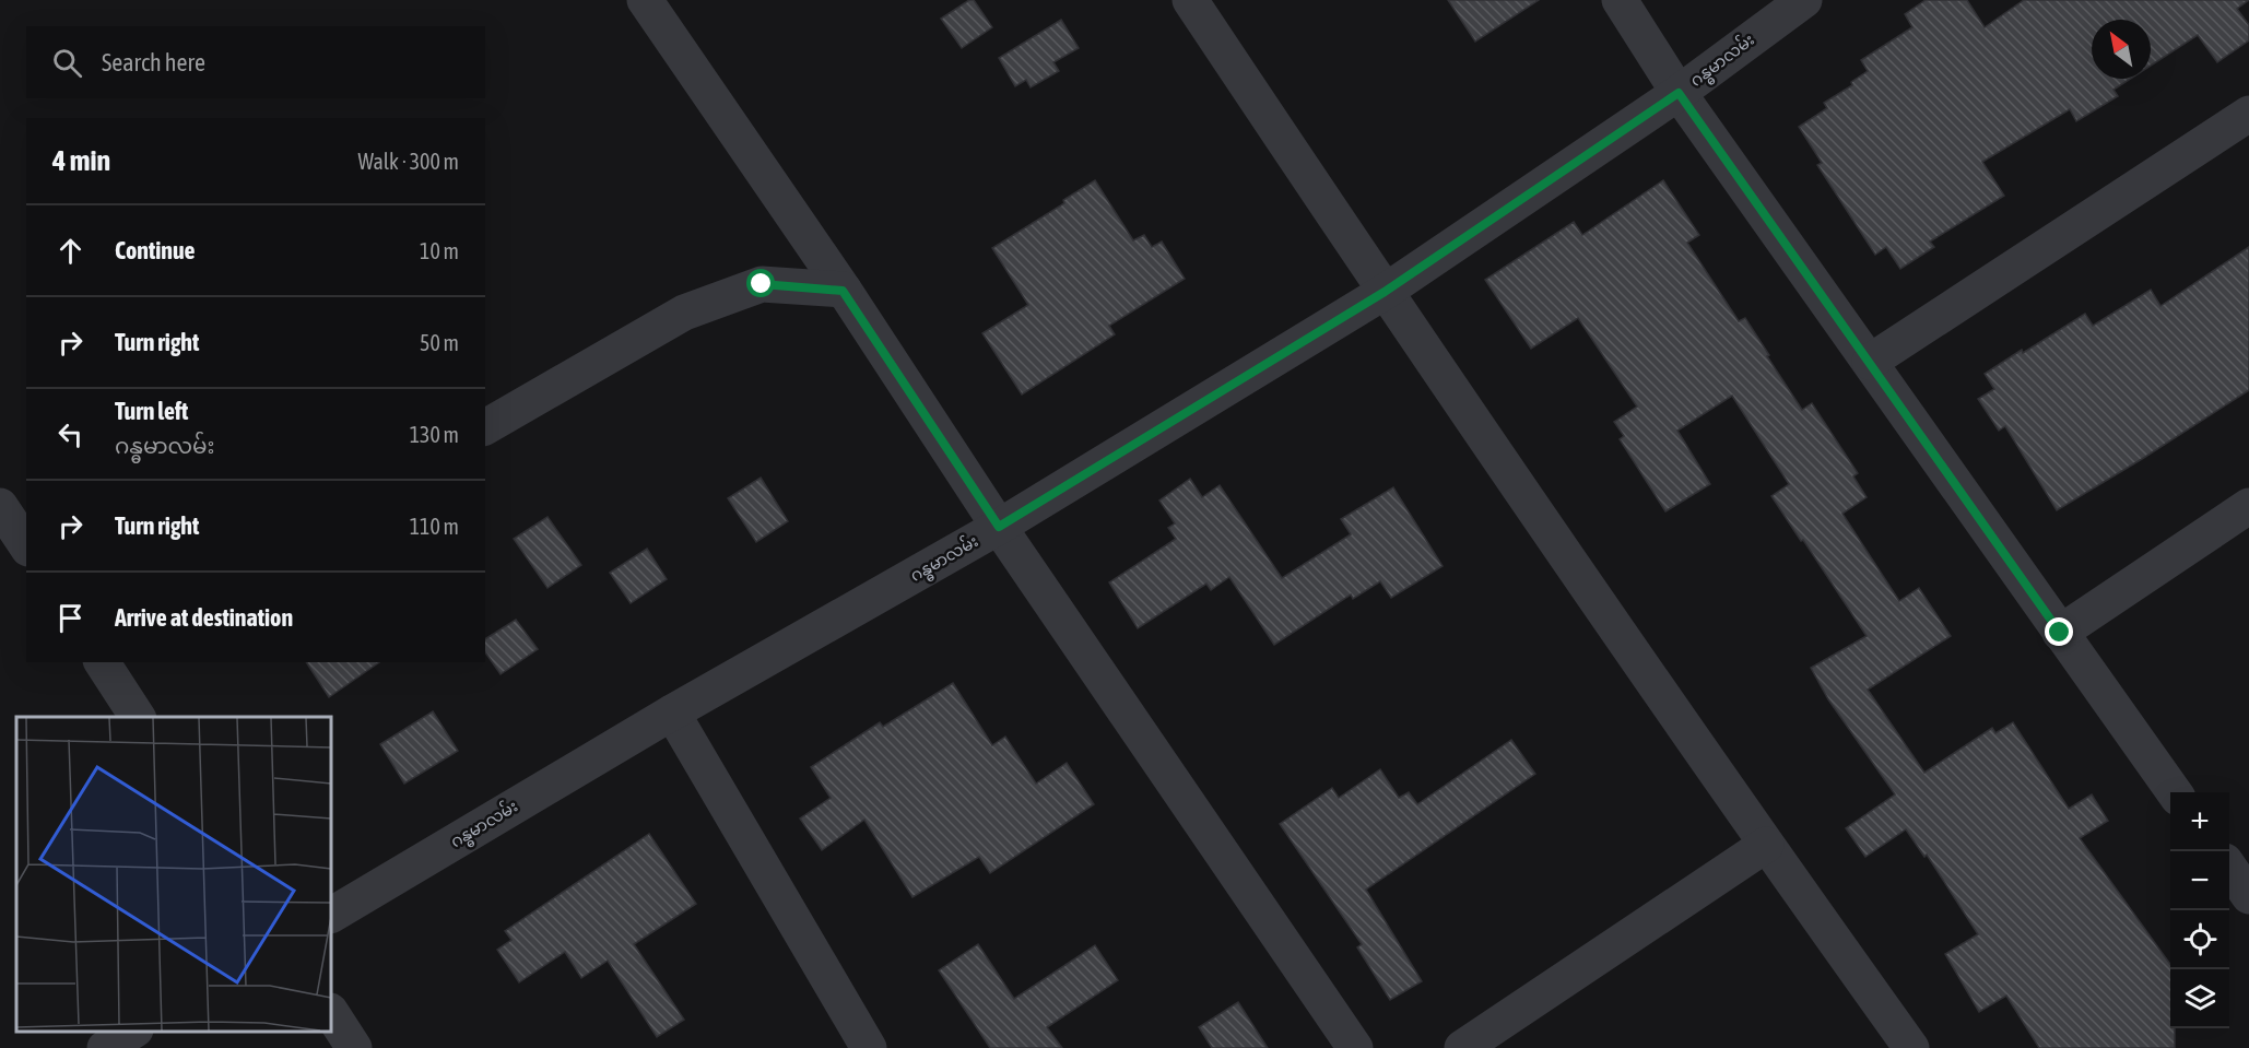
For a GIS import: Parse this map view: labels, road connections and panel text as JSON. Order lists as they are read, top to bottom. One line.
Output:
{"streets":{"street":["ဂန္ဓမာလမ်း"]},"north":"top left","page":{"search":"Search here","heading":["4 min","Walk · 300 m"],"list":[["Continue","10 m"],["Turn right","50 m"],["Turn left","ဂန္ဓမာလမ်း","130 m"],["Turn right","110 m"],"Arrive at destination"],"map_buttons":["+","−"]}}
